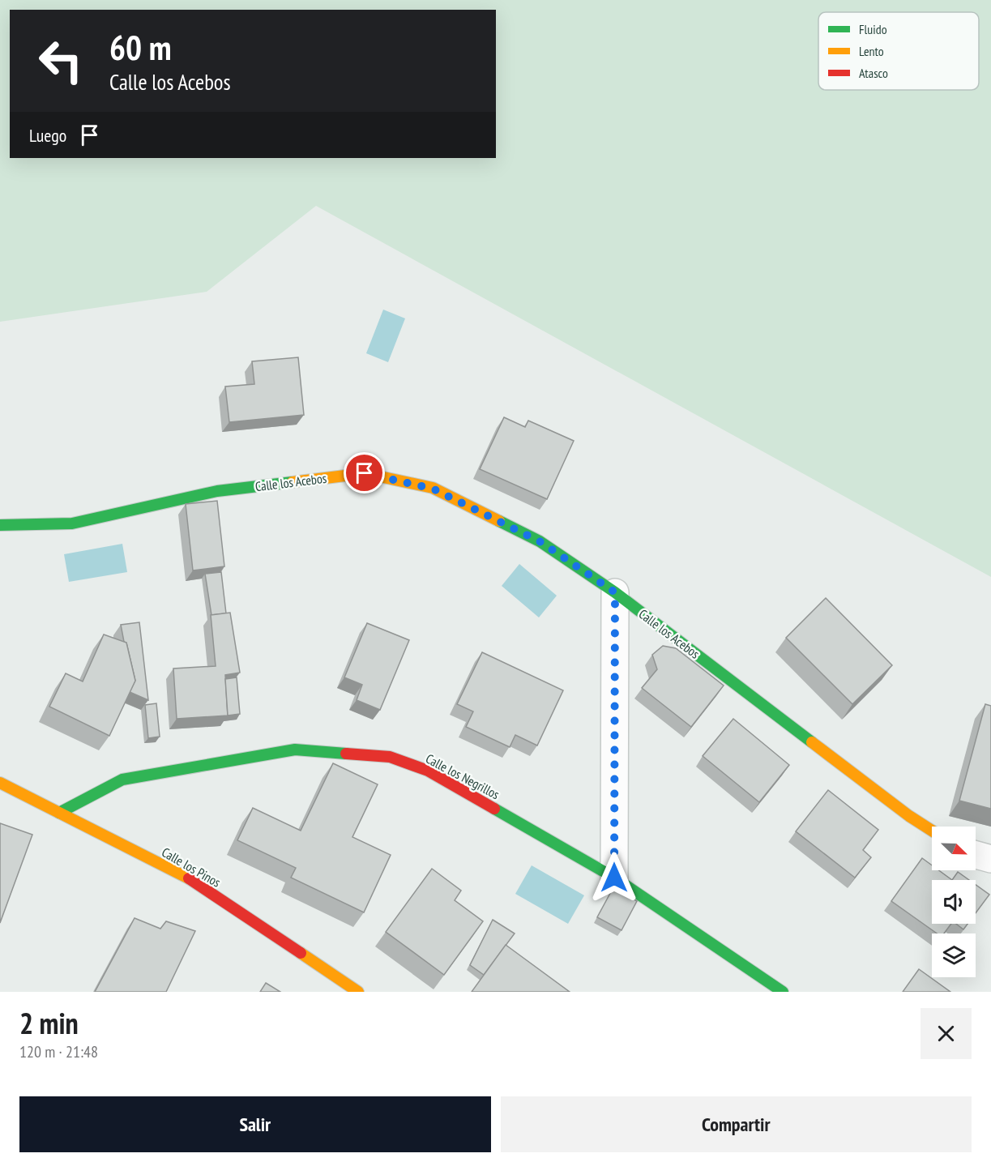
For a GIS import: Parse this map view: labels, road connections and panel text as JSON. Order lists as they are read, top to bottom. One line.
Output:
{"streets":{"street":["Calle los Acebos","Calle los Negrillos","Calle los Pinos"]},"crossings":[["Calle los Negrillos","Calle los Pinos"]],"legend":["Fluido","Lento","Atasco"],"north":"bottom right","page":{"turn":["60 m","Calle los Acebos"],"then":"Luego","heading":["2 min","120 m · 21:48"],"buttons":["Salir","Compartir"]}}
